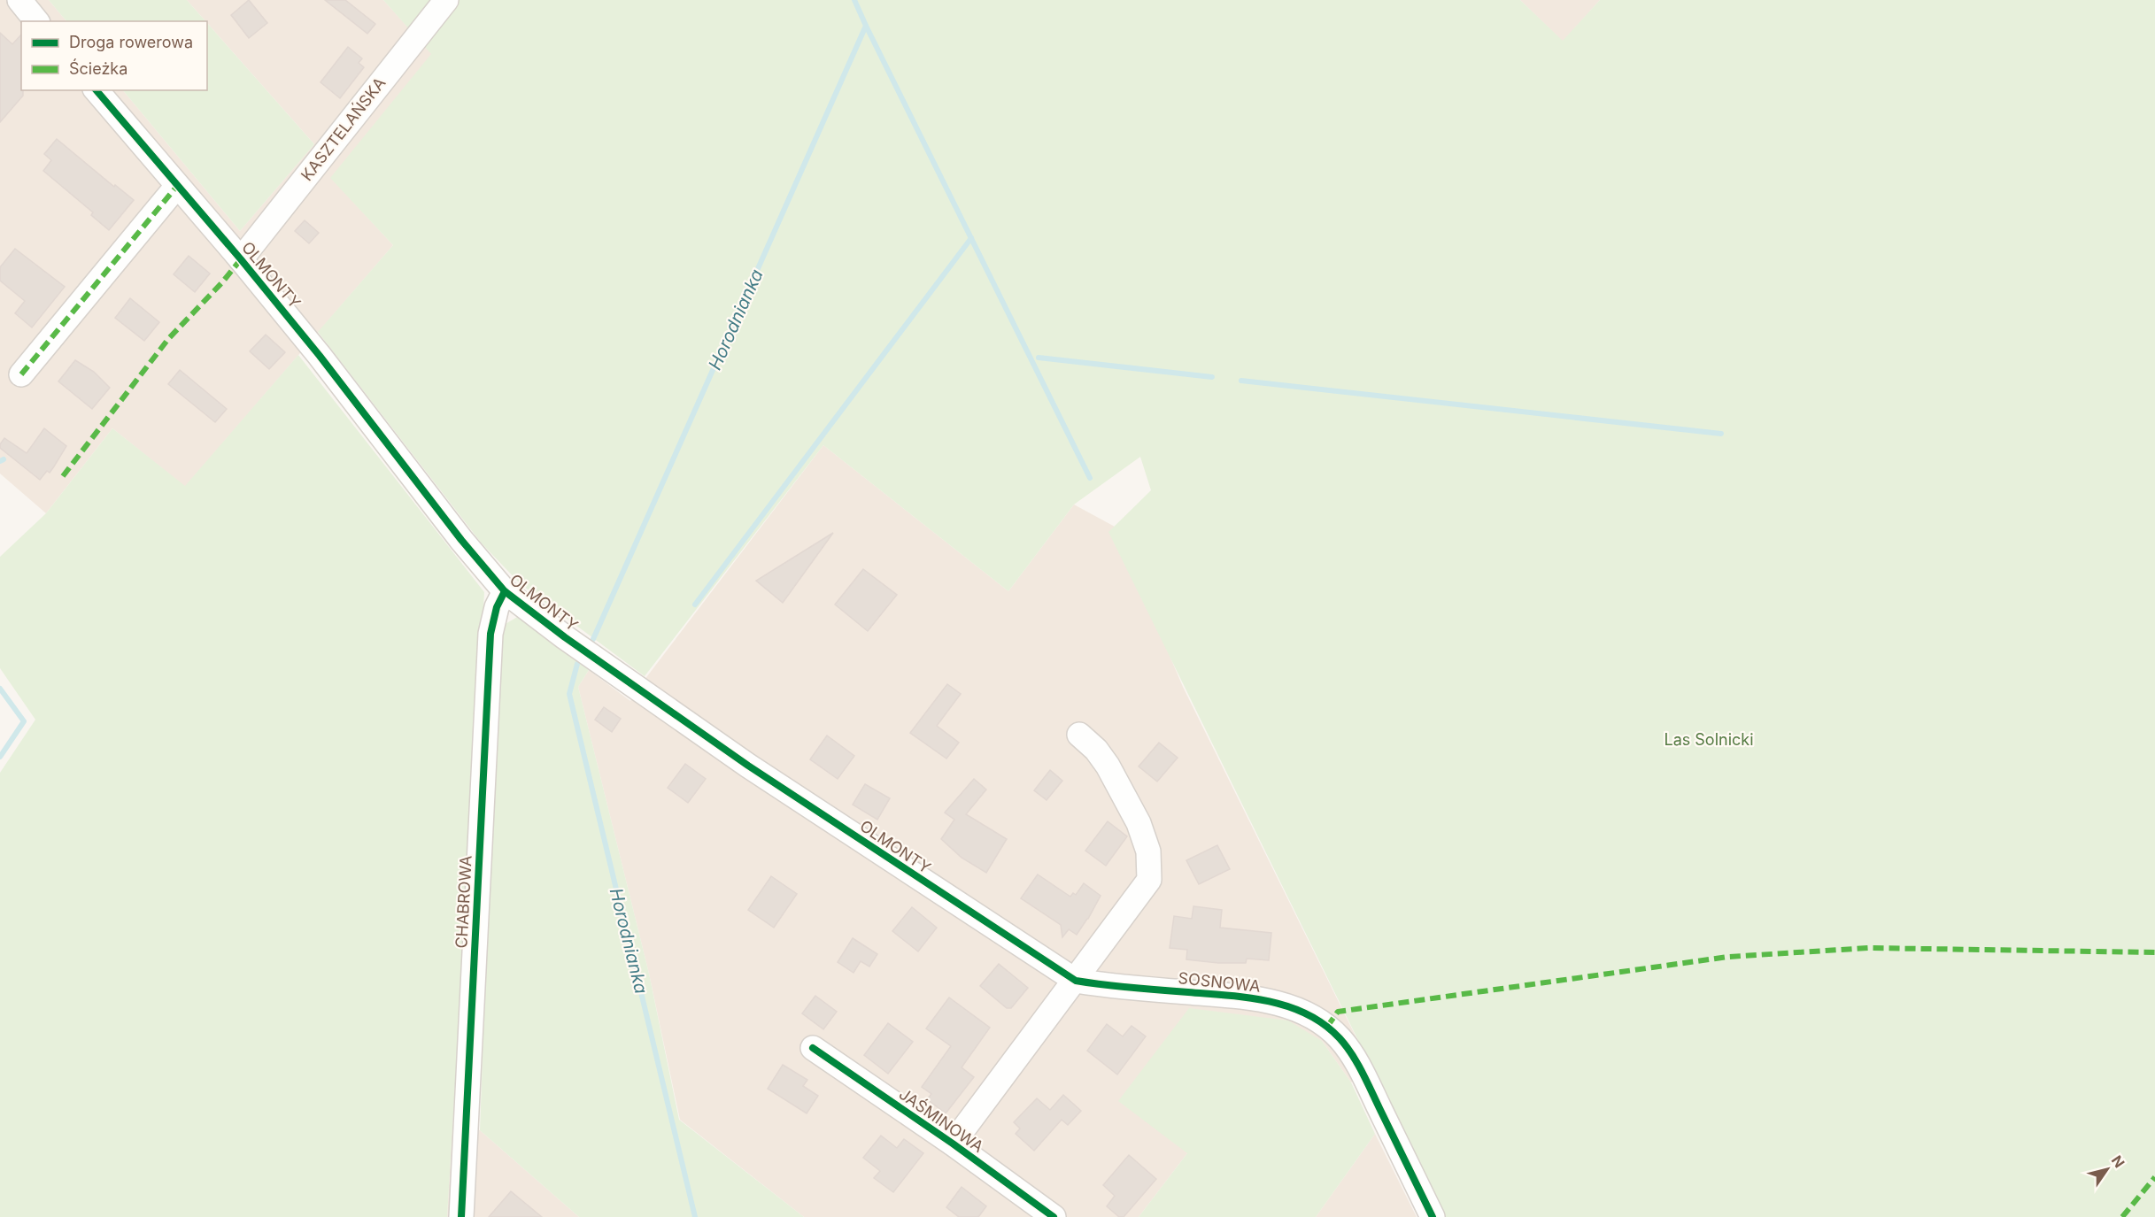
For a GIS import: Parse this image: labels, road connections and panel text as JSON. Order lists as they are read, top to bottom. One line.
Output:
{"streets":{"street":["KASZTELAŃSKA","OLMONTY","CHABROWA","SOSNOWA","JAŚMINOWA"]},"crossings":[["KASZTELAŃSKA","OLMONTY"],["OLMONTY","CHABROWA"],["OLMONTY","SOSNOWA"],["OLMONTY","JAŚMINOWA"],["SOSNOWA","JAŚMINOWA"]],"water":["Horodnianka"],"parks":["Las Solnicki"],"legend":["Droga rowerowa","Ścieżka"],"north":"top right"}
